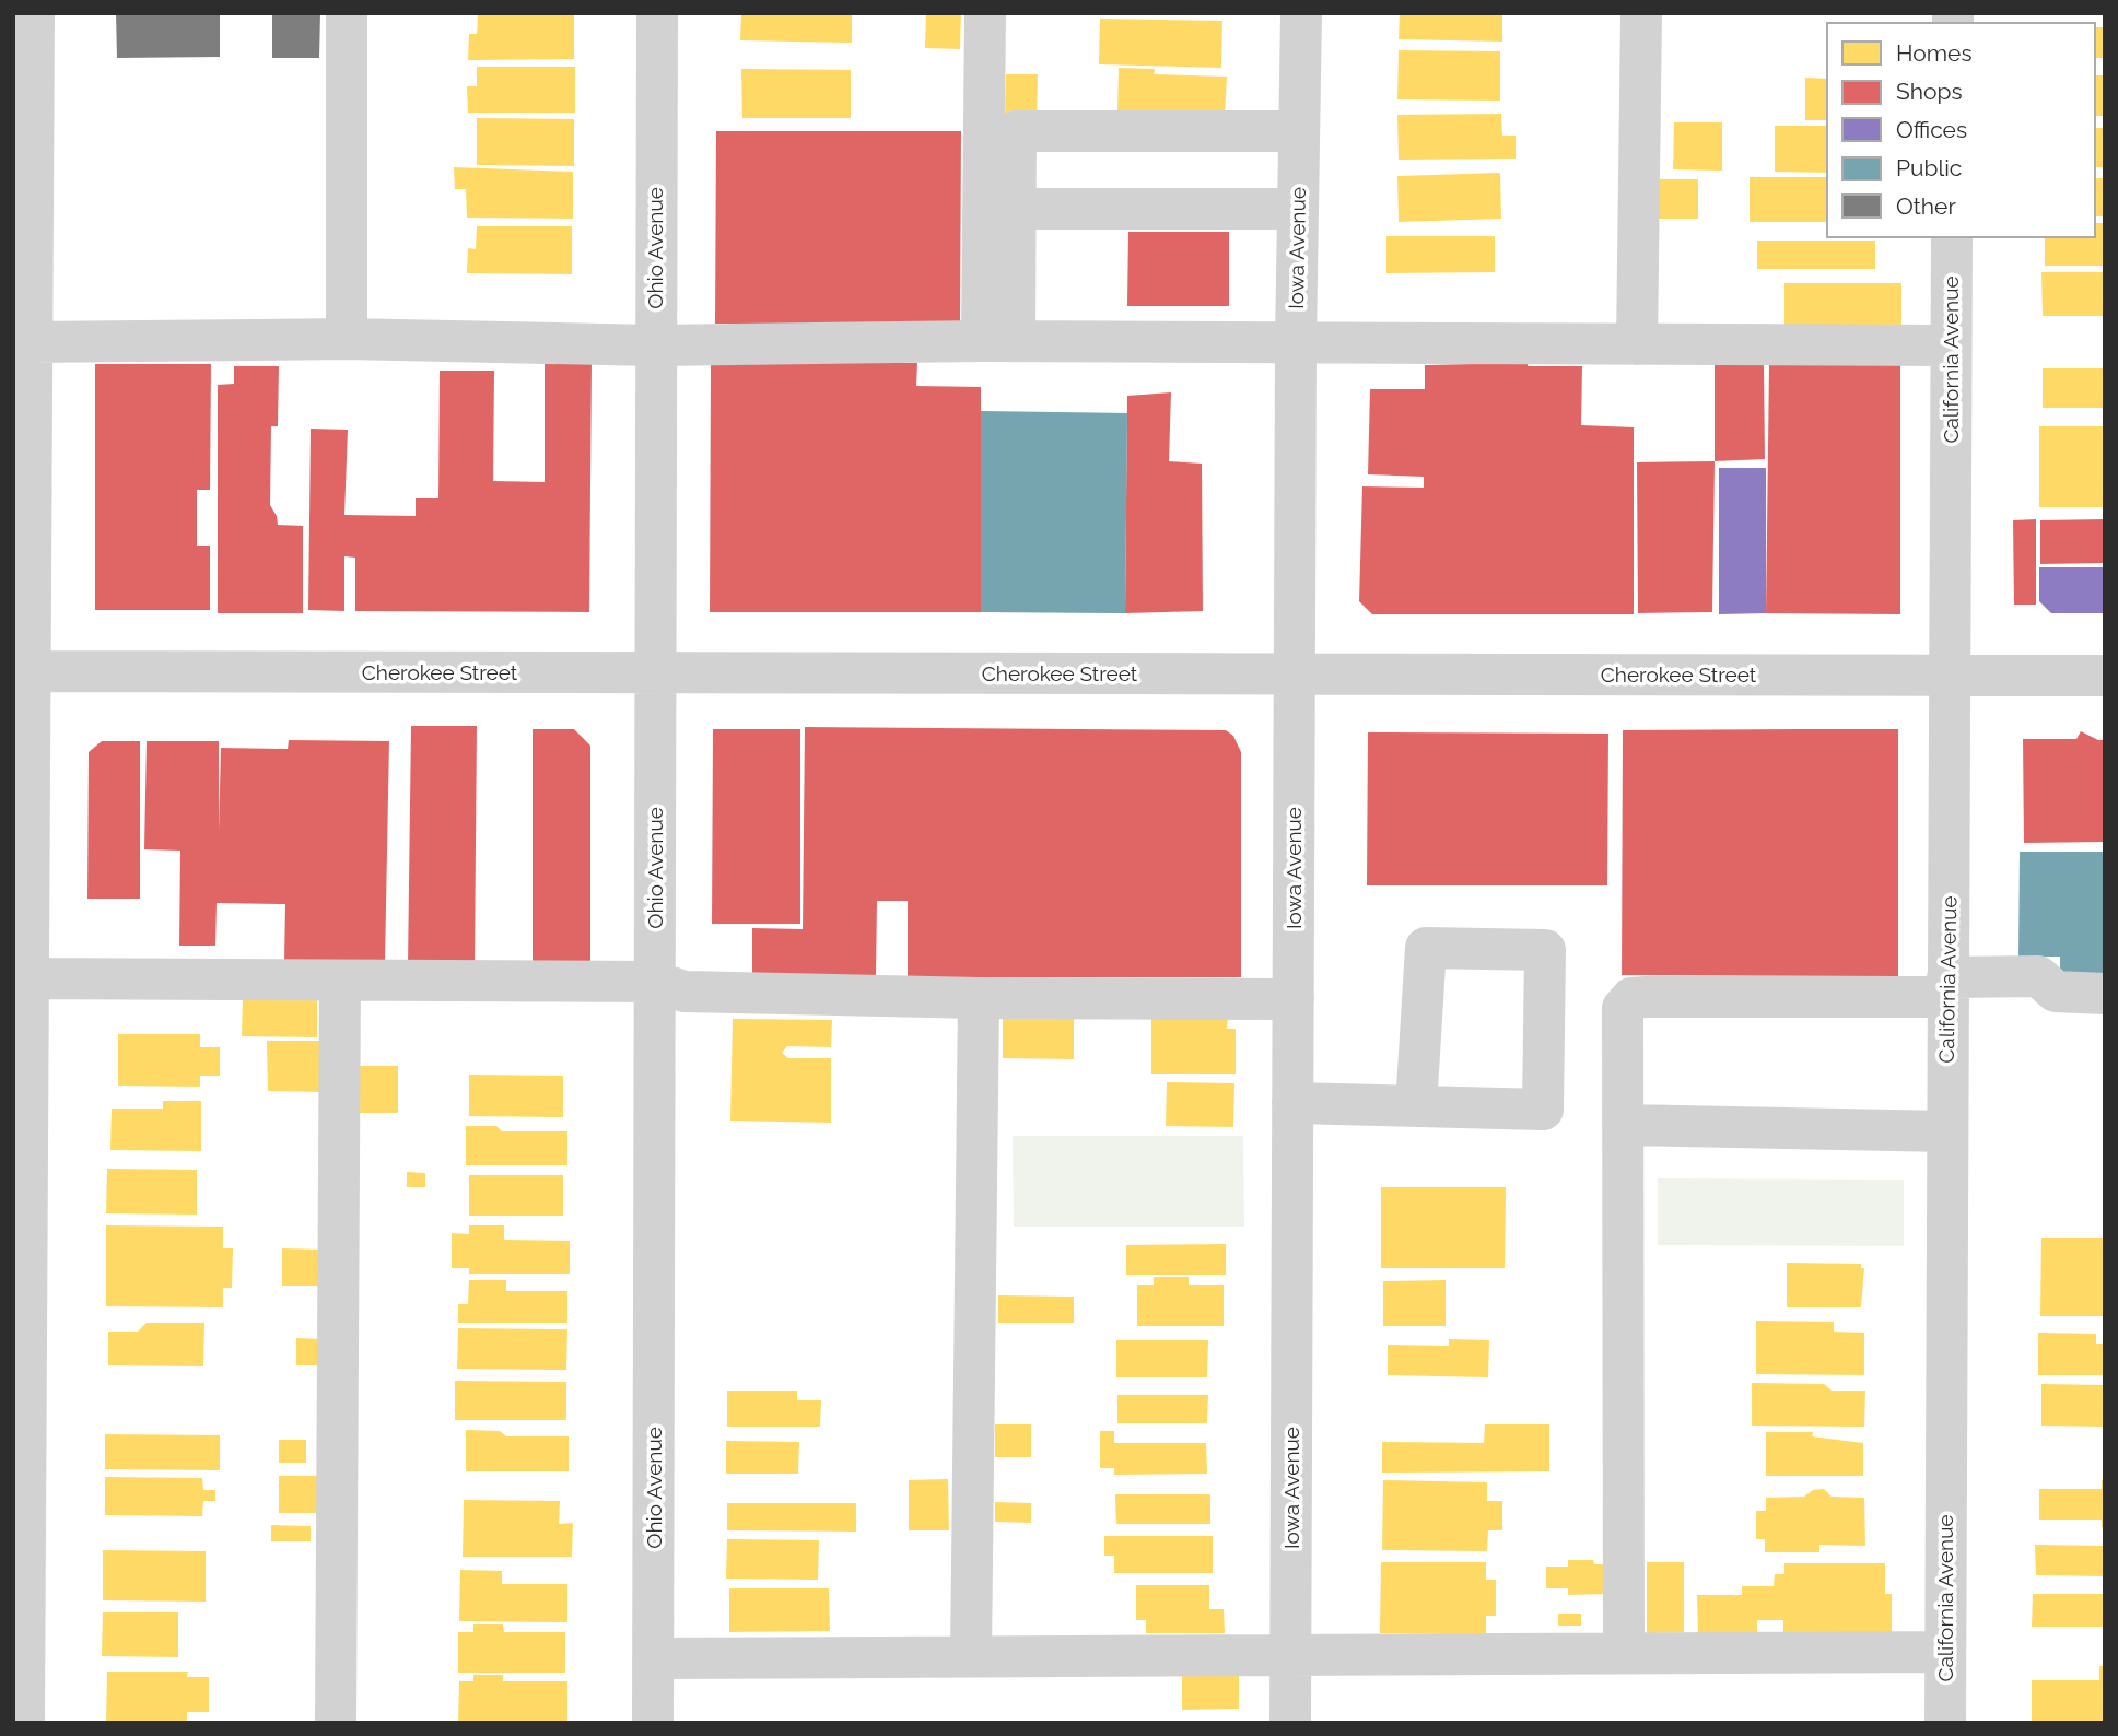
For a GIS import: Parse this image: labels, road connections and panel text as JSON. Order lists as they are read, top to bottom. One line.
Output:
{"streets":{"street":["Ohio Avenue","Iowa Avenue","California Avenue","Cherokee Street"]},"crossings":[["Ohio Avenue","Cherokee Street"],["Iowa Avenue","Cherokee Street"],["California Avenue","Cherokee Street"]],"legend":["Homes","Shops","Offices","Public","Other"]}
